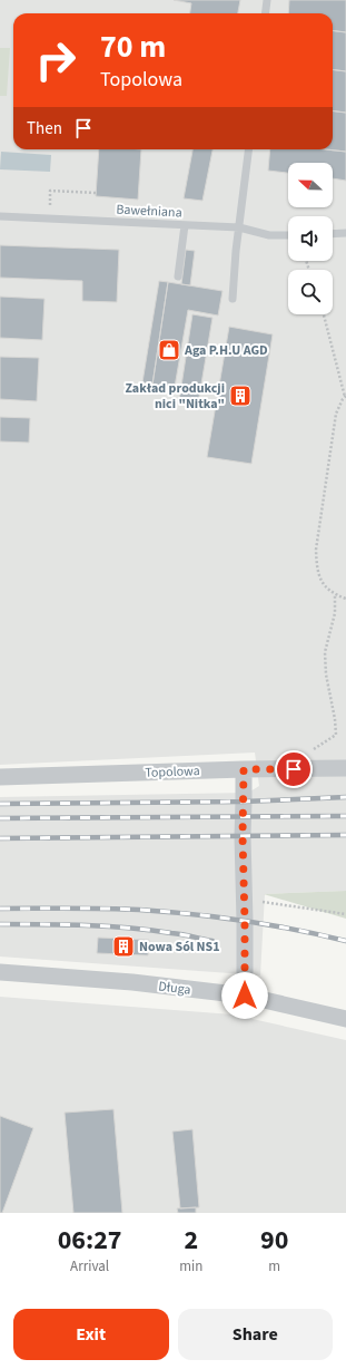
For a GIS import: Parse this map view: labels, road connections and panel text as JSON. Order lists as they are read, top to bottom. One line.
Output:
{"streets":{"street":["Topolowa","Długa"],"lane":["Bawełniana"]},"places":{"shop":["Aga P.H.U AGD"],"building":["Zakład produkcji nici \"Nitka\"","Nowa Sól NS1"]},"north":"left","page":{"turn":["70 m","Topolowa"],"then":"Then","eta":["06:27","Arrival","2","min","90","m"],"buttons":["Exit","Share"]}}
